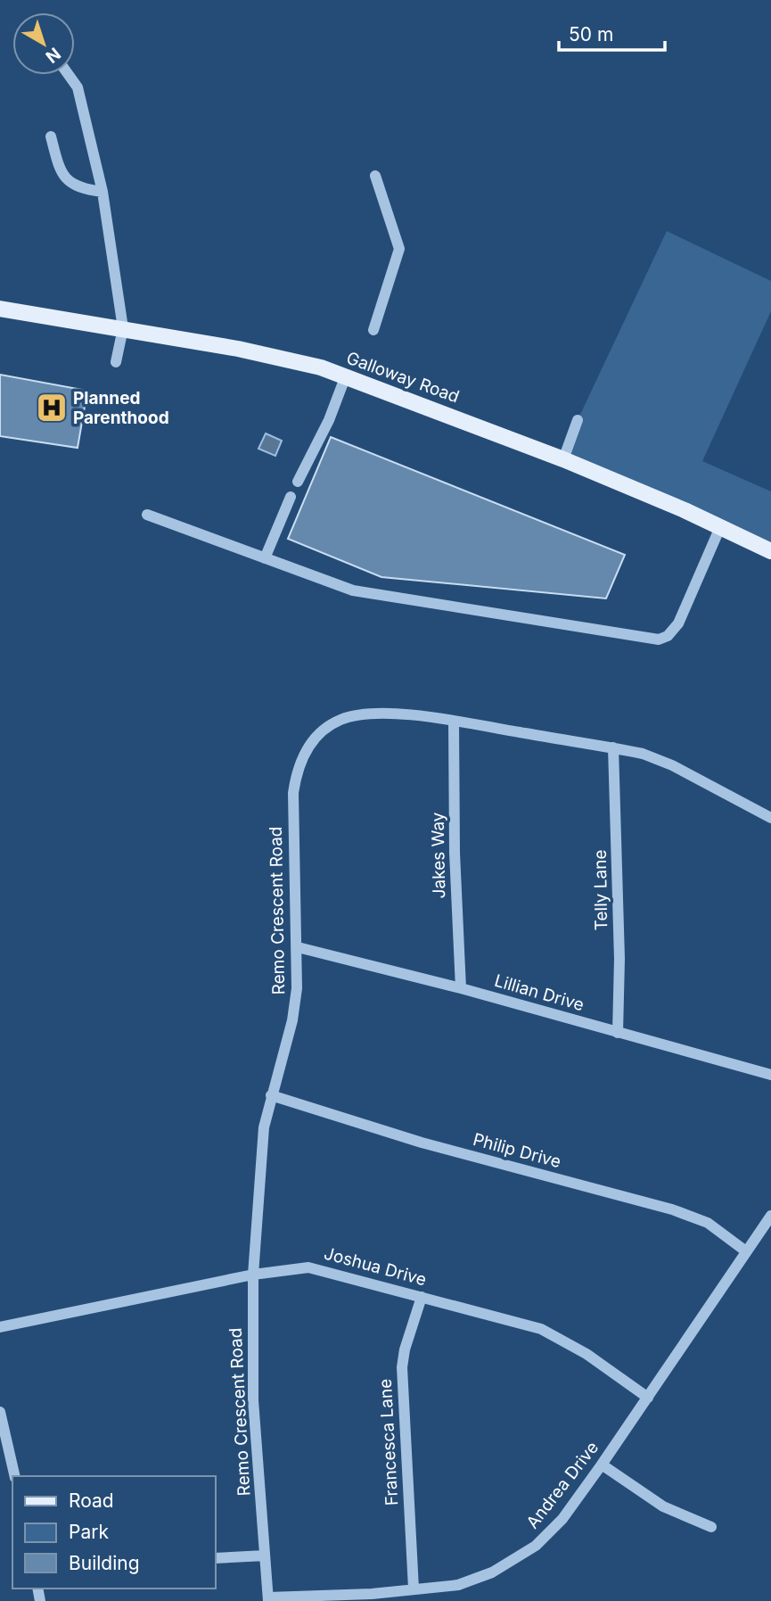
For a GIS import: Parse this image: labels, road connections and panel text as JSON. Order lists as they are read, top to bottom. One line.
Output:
{"streets":{"main road":["Galloway Road"],"street":["Jakes Way","Telly Lane","Remo Crescent Road","Lillian Drive","Philip Drive","Joshua Drive","Francesca Lane","Andrea Drive"]},"crossings":[["Jakes Way","Remo Crescent Road"],["Jakes Way","Lillian Drive"],["Telly Lane","Remo Crescent Road"],["Telly Lane","Lillian Drive"],["Remo Crescent Road","Lillian Drive"],["Remo Crescent Road","Philip Drive"],["Remo Crescent Road","Joshua Drive"],["Remo Crescent Road","Andrea Drive"],["Philip Drive","Andrea Drive"],["Joshua Drive","Francesca Lane"],["Joshua Drive","Andrea Drive"],["Francesca Lane","Andrea Drive"]],"places":{"hospital":["Planned Parenthood"]},"legend":["Road","Park","Building"],"scale_bar":"50 m","north":"bottom right"}
